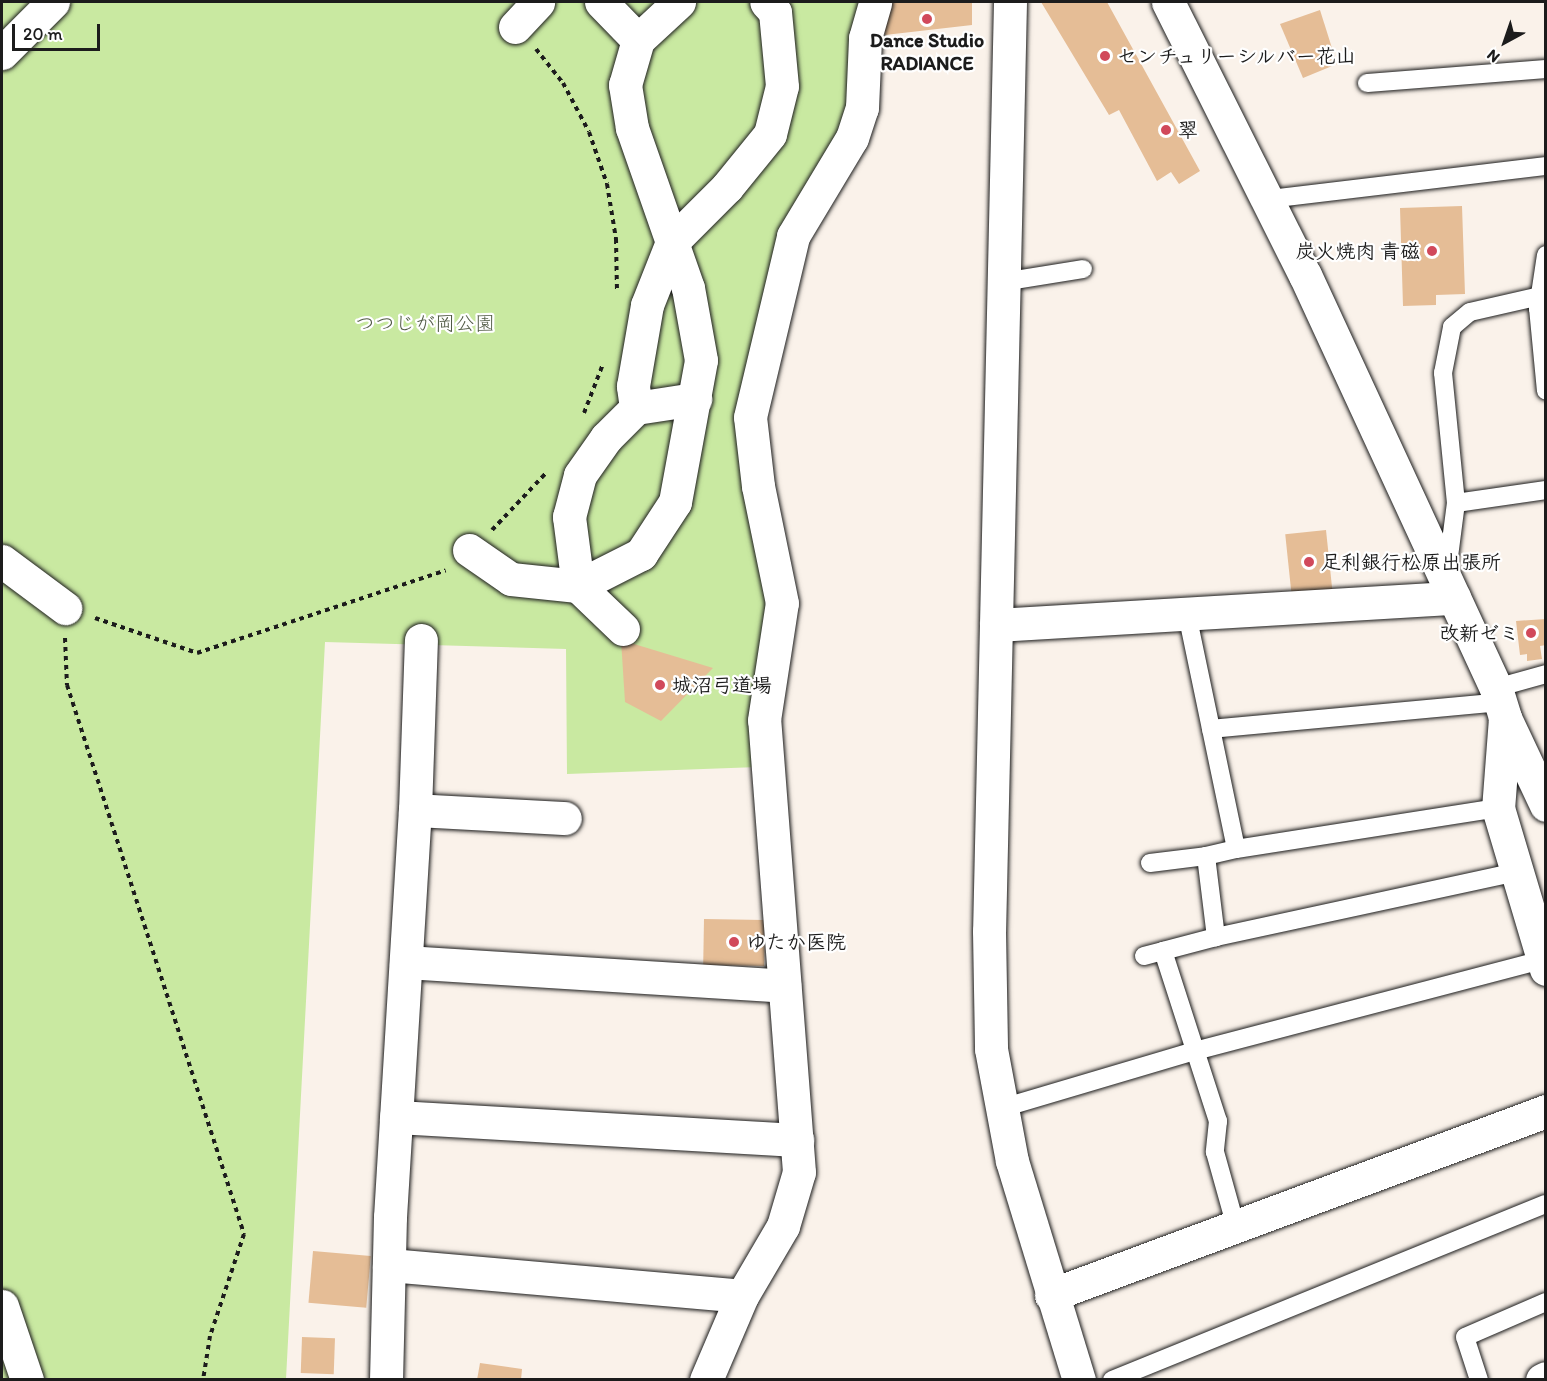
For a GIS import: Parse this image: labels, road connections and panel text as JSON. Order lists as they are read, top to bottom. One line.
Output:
{"parks":["つつじが岡公園"],"places":["Dance Studio RADIANCE","センチュリーシルバー花山","翠","炭火焼肉 青磁","足利銀行松原出張所","改新ゼミ","城沼弓道場","ゆたか医院"],"scale_bar":"20 m","north":"bottom left"}
